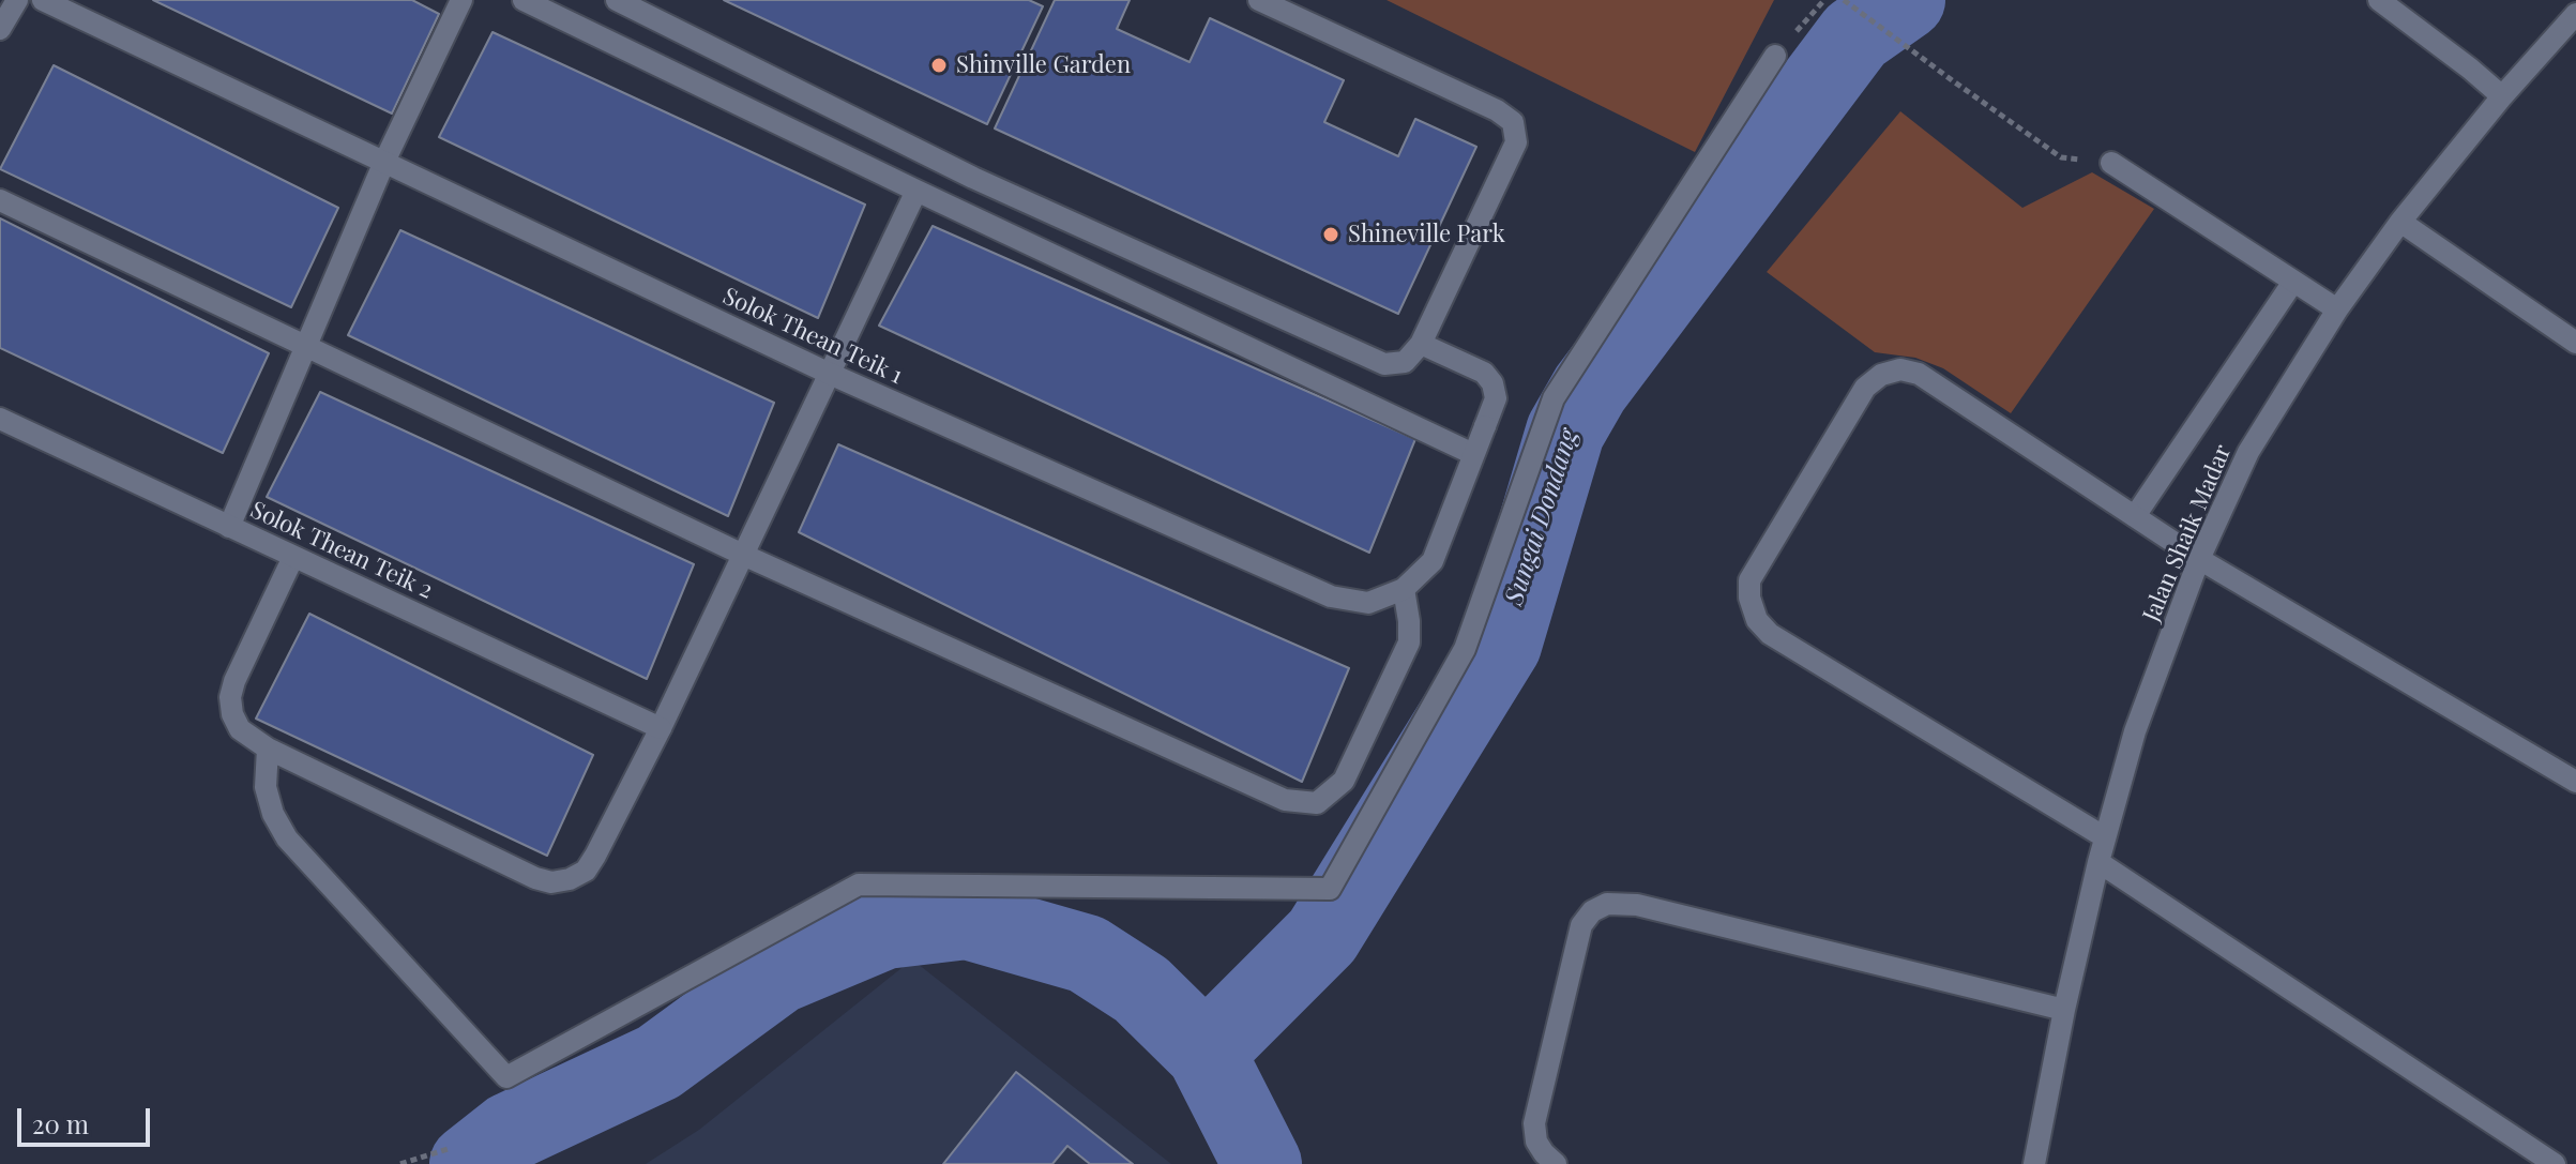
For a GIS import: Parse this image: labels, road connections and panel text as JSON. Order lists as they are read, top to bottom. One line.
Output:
{"streets":{"street":["Solok Thean Teik 1","Jalan Shaik Madar","Solok Thean Teik 2"]},"water":["Sungai Dondang"],"places":["Shinville Garden","Shineville Park"],"scale_bar":"20 m"}
